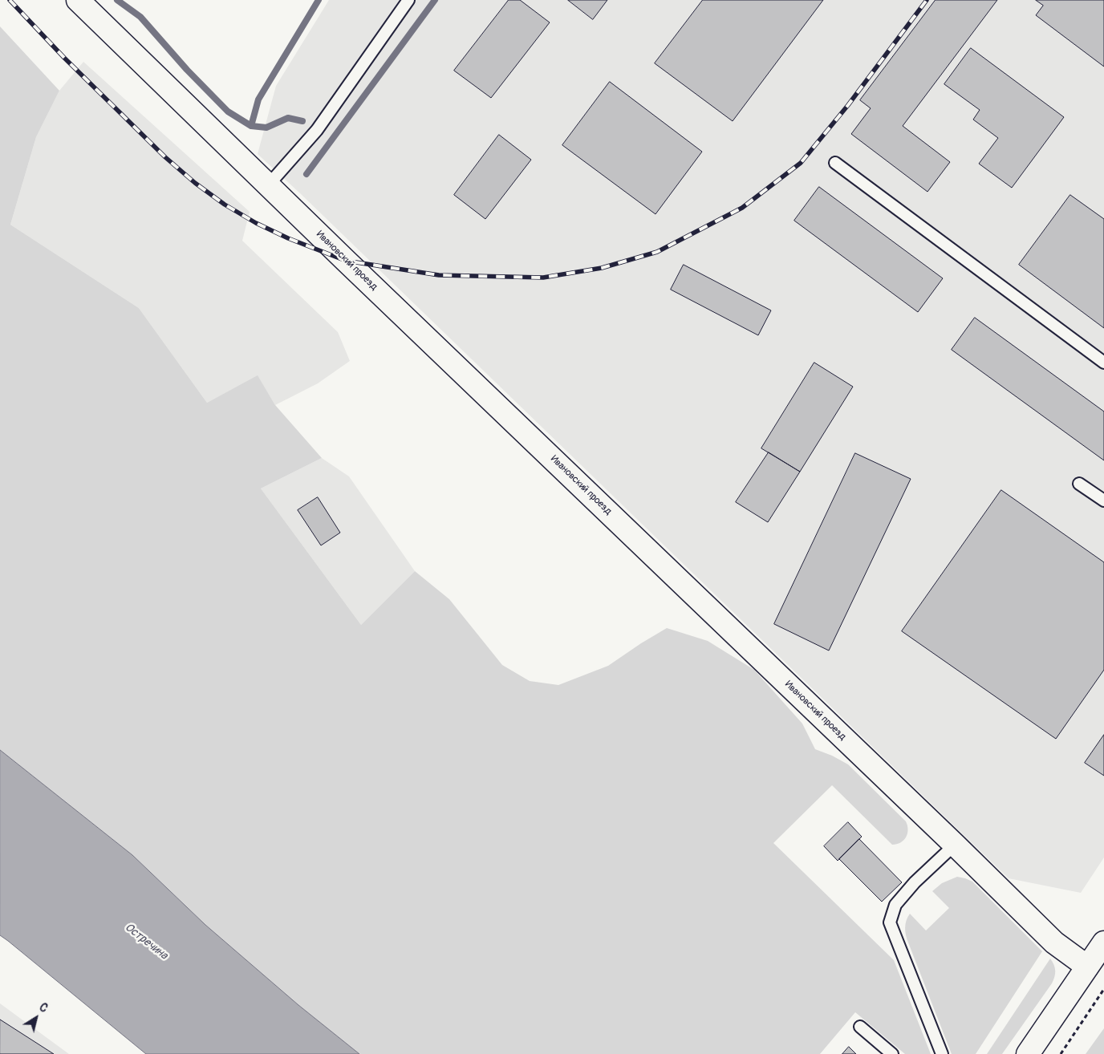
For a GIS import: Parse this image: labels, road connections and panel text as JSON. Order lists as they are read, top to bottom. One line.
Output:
{"streets":{"street":["Ивановский проезд"]},"water":["Остречина"],"north":"top right"}
